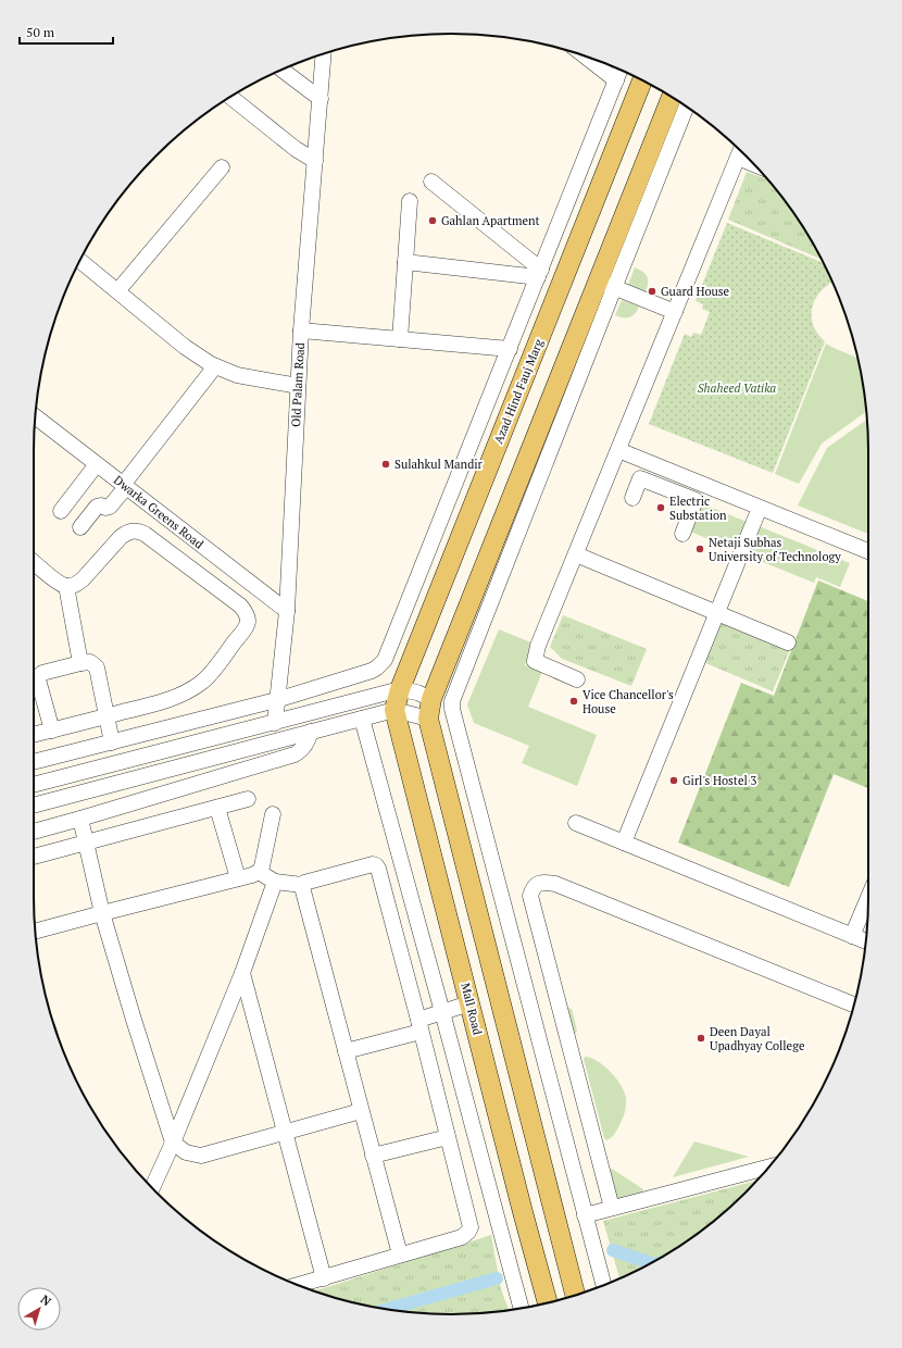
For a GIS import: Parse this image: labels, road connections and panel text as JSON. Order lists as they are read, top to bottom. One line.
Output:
{"streets":{"main road":["Azad Hind Fauj Marg","Mall Road"],"street":["Old Palam Road","Dwarka Greens Road"]},"crossings":[["Old Palam Road","Dwarka Greens Road"],["Azad Hind Fauj Marg","Mall Road"]],"parks":["Shaheed Vatika"],"places":["Gahlan Apartment","Guard House","Sulahkul Mandir","Electric Substation","Netaji Subhas University of Technology","Vice Chancellor's House","Girl's Hostel 3","Deen Dayal Upadhyay College"],"scale_bar":"50 m","north":"top right"}
